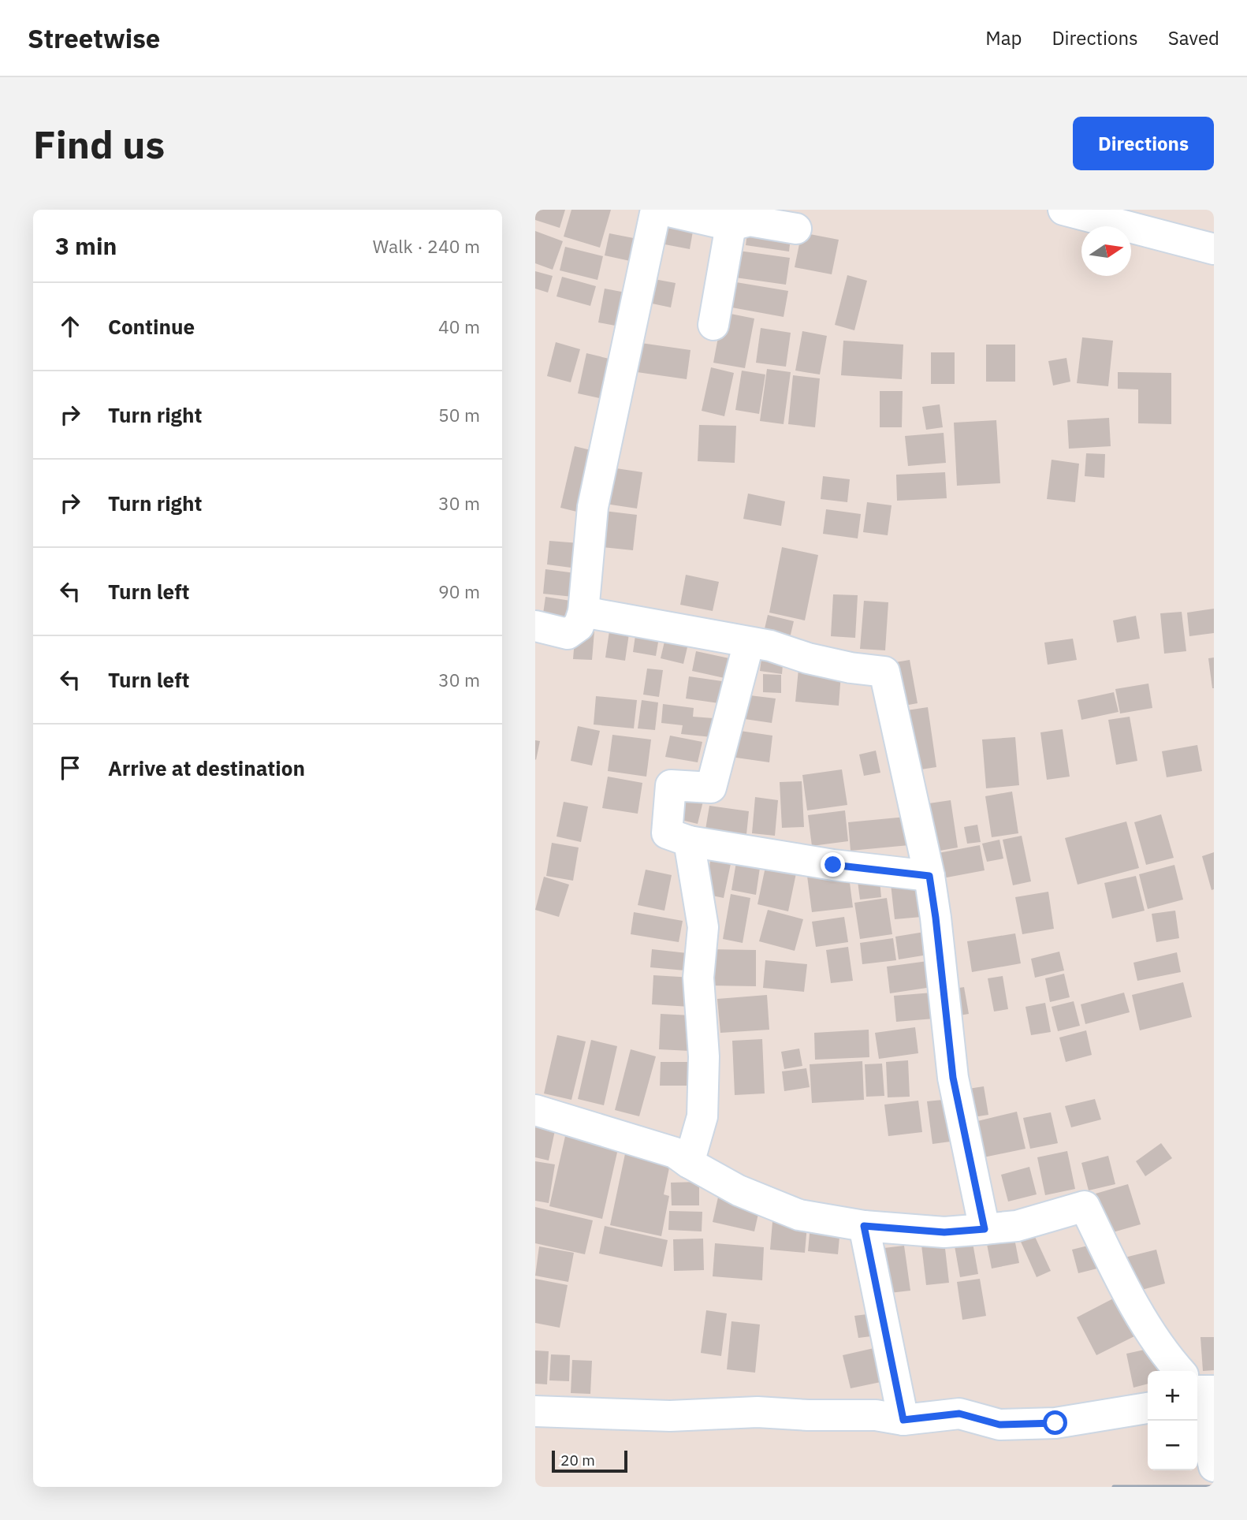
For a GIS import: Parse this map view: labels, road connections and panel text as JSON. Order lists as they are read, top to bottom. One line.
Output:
{"scale_bar":"20 m","north":"right","page":{"header":"Streetwise","nav":["Map","Directions","Saved"],"buttons":"Directions","title":"Find us","heading":["3 min","Walk · 240 m"],"list":[["Continue","40 m"],["Turn right","50 m"],["Turn right","30 m"],["Turn left","90 m"],["Turn left","30 m"],"Arrive at destination"],"map_buttons":["+","−"],"scale":"20 m"}}
